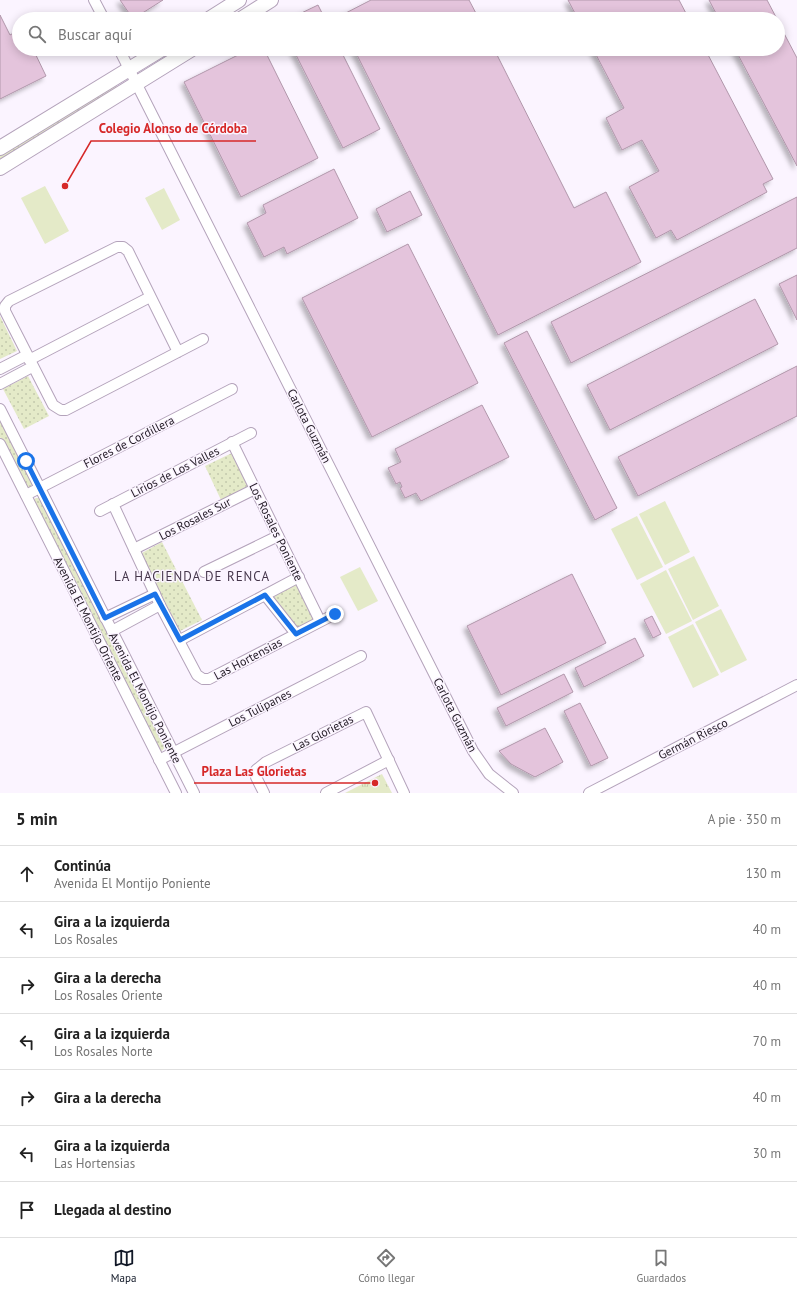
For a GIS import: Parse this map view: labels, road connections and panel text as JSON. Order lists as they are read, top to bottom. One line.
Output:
{"streets":{"street":["Carlota Guzmán","Flores de Cordillera","Lirios de Los Valles","Los Rosales Sur","Los Rosales Poniente","Avenida El Montijo Oriente","Las Hortensias","Avenida El Montijo Poniente","Los Tulipanes","Las Glorietas","Germán Riesco"]},"crossings":[["Flores de Cordillera","Avenida El Montijo Oriente"],["Flores de Cordillera","Avenida El Montijo Poniente"],["Lirios de Los Valles","Los Rosales Poniente"],["Los Rosales Sur","Los Rosales Poniente"],["Los Rosales Poniente","Las Hortensias"],["Avenida El Montijo Oriente","Los Tulipanes"],["Avenida El Montijo Poniente","Los Tulipanes"]],"districts":["LA HACIENDA DE RENCA"],"places":["Colegio Alonso de Córdoba","Plaza Las Glorietas"],"page":{"search":"Buscar aquí","heading":["5 min","A pie · 350 m"],"list":[["Continúa","Avenida El Montijo Poniente","130 m"],["Gira a la izquierda","Los Rosales","40 m"],["Gira a la derecha","Los Rosales Oriente","40 m"],["Gira a la izquierda","Los Rosales Norte","70 m"],["Gira a la derecha","40 m"],["Gira a la izquierda","Las Hortensias","30 m"],"Llegada al destino"],"nav":["Mapa","Cómo llegar","Guardados"]}}
